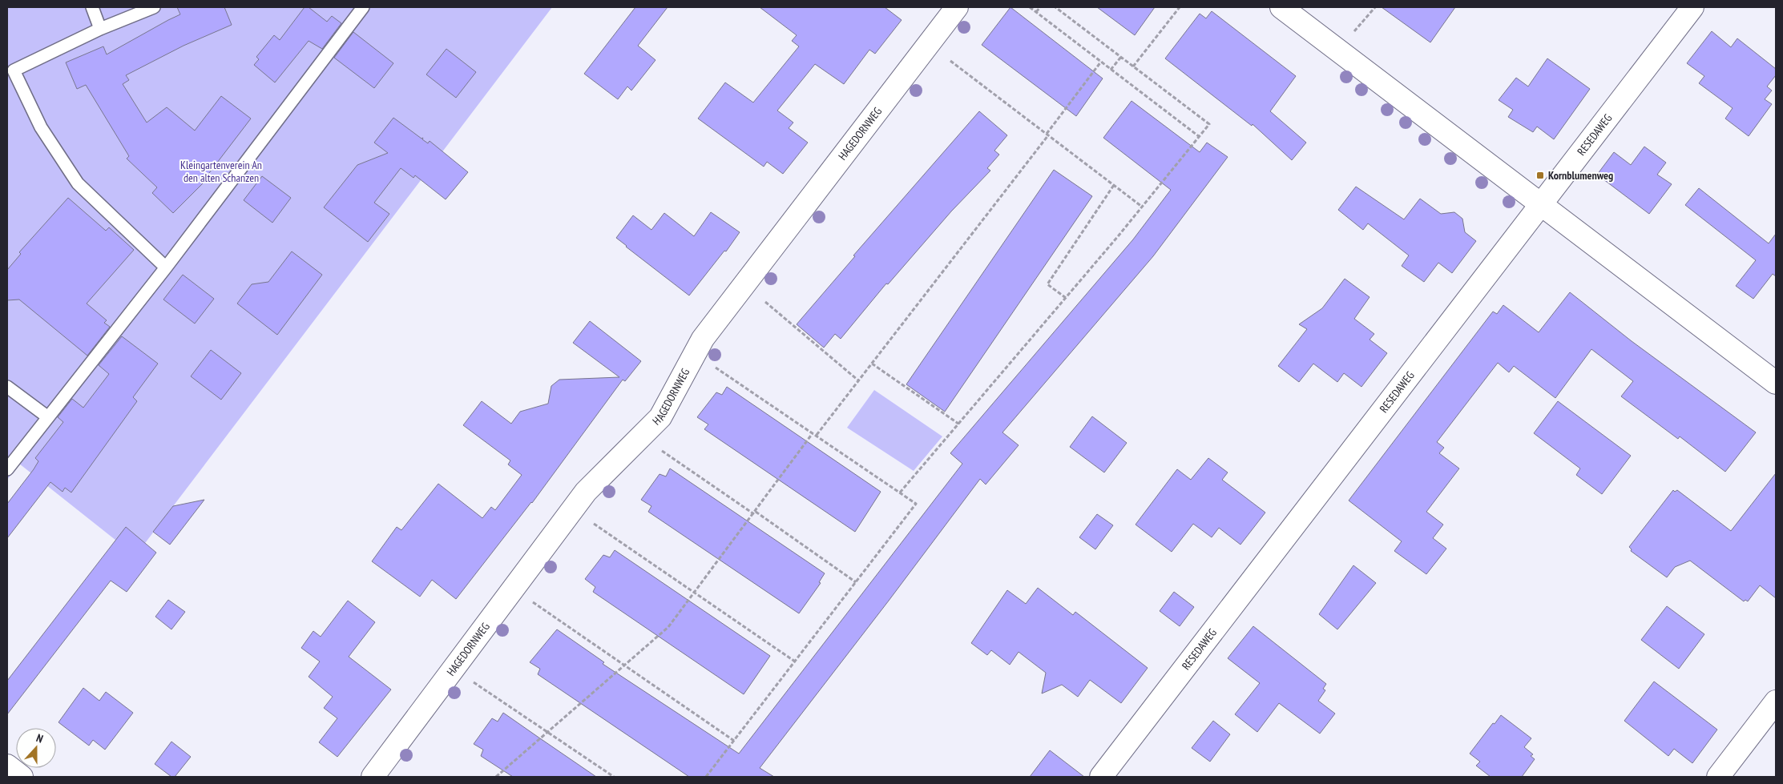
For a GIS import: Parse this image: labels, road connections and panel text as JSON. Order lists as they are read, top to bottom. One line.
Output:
{"streets":{"street":["HAGEDORNWEG","RESEDAWEG"]},"parks":["Kleingartenverein An den alten Schanzen"],"places":{"transit":["Kornblumenweg"]},"north":"top"}
